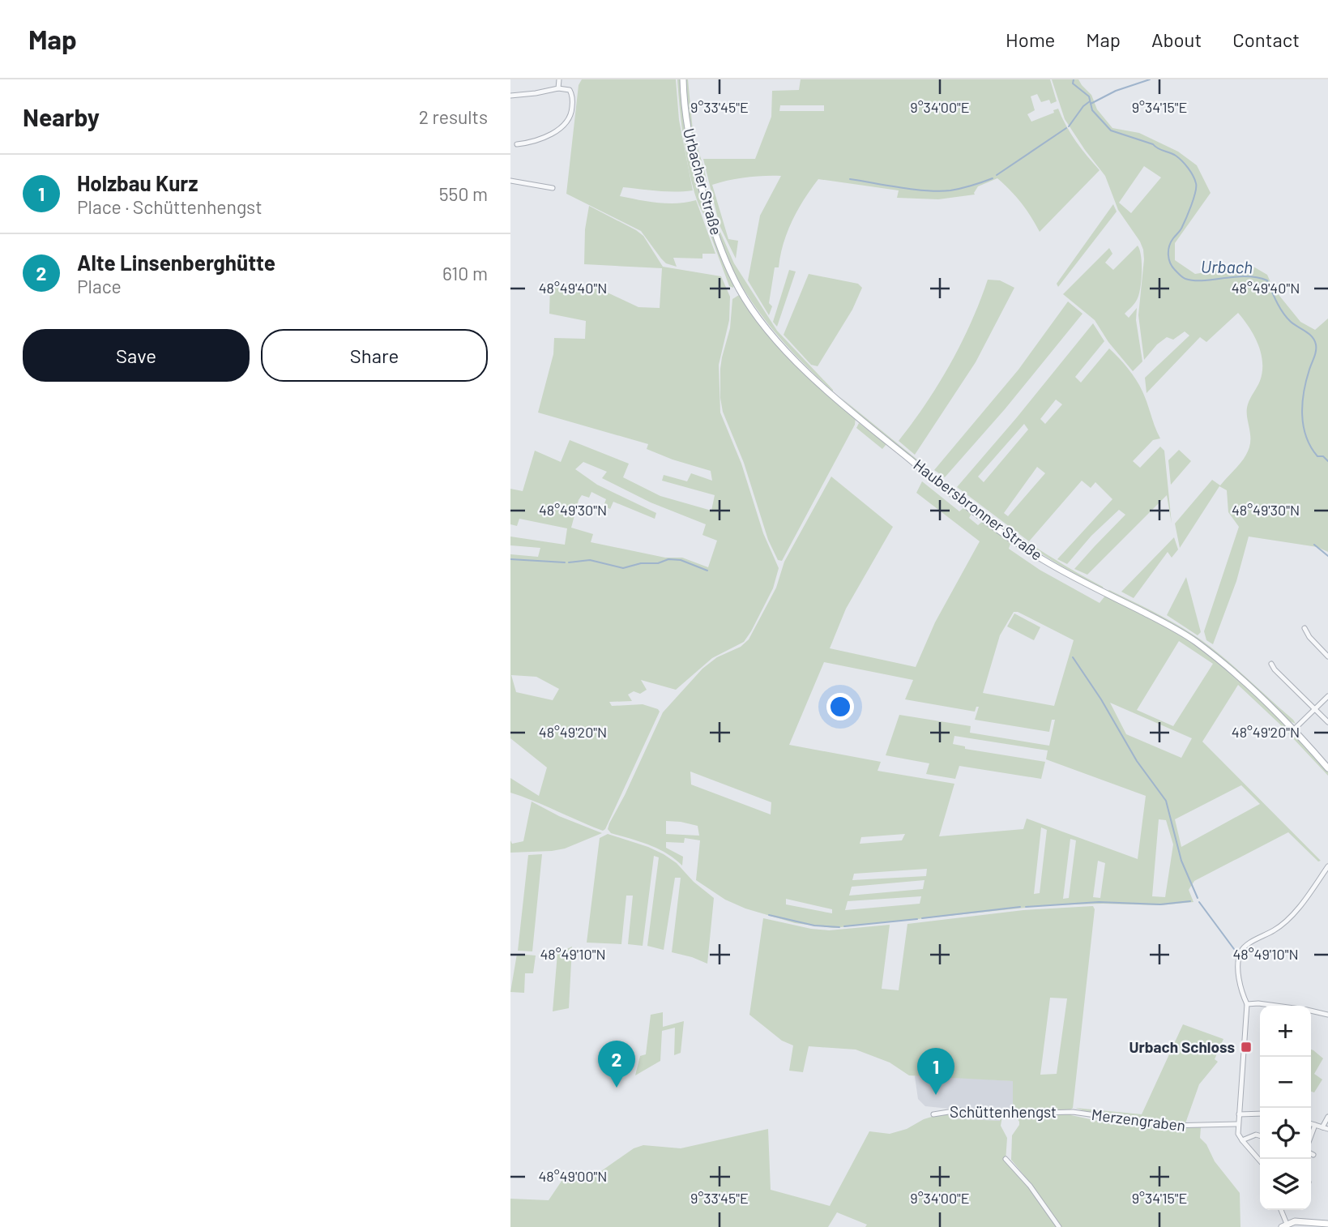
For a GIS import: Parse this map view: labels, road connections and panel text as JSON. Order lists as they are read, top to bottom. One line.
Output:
{"streets":{"street":["Urbacher Straße","Haubersbronner Straße","Schüttenhengst","Merzengraben"]},"crossings":[["Urbacher Straße","Haubersbronner Straße"],["Schüttenhengst","Merzengraben"]],"water":["Urbach"],"places":{"transit":["Urbach Schloss"]},"page":{"header":"Map","nav":["Home","Map","About","Contact"],"heading":["Nearby","2 results"],"list":[{"mark":"1","name":"Holzbau Kurz","note":"Place · Schüttenhengst","value":"550 m"},{"mark":"2","name":"Alte Linsenberghütte","note":"Place","value":"610 m"}],"buttons":["Save","Share"],"map_buttons":["+","−"],"pins":["2","1"]},"coordinates":["9°33'45\"E","9°34'00\"E","9°34'15\"E","48°49'40\"N","48°49'30\"N","48°49'20\"N","48°49'10\"N","48°49'00\"N"]}
